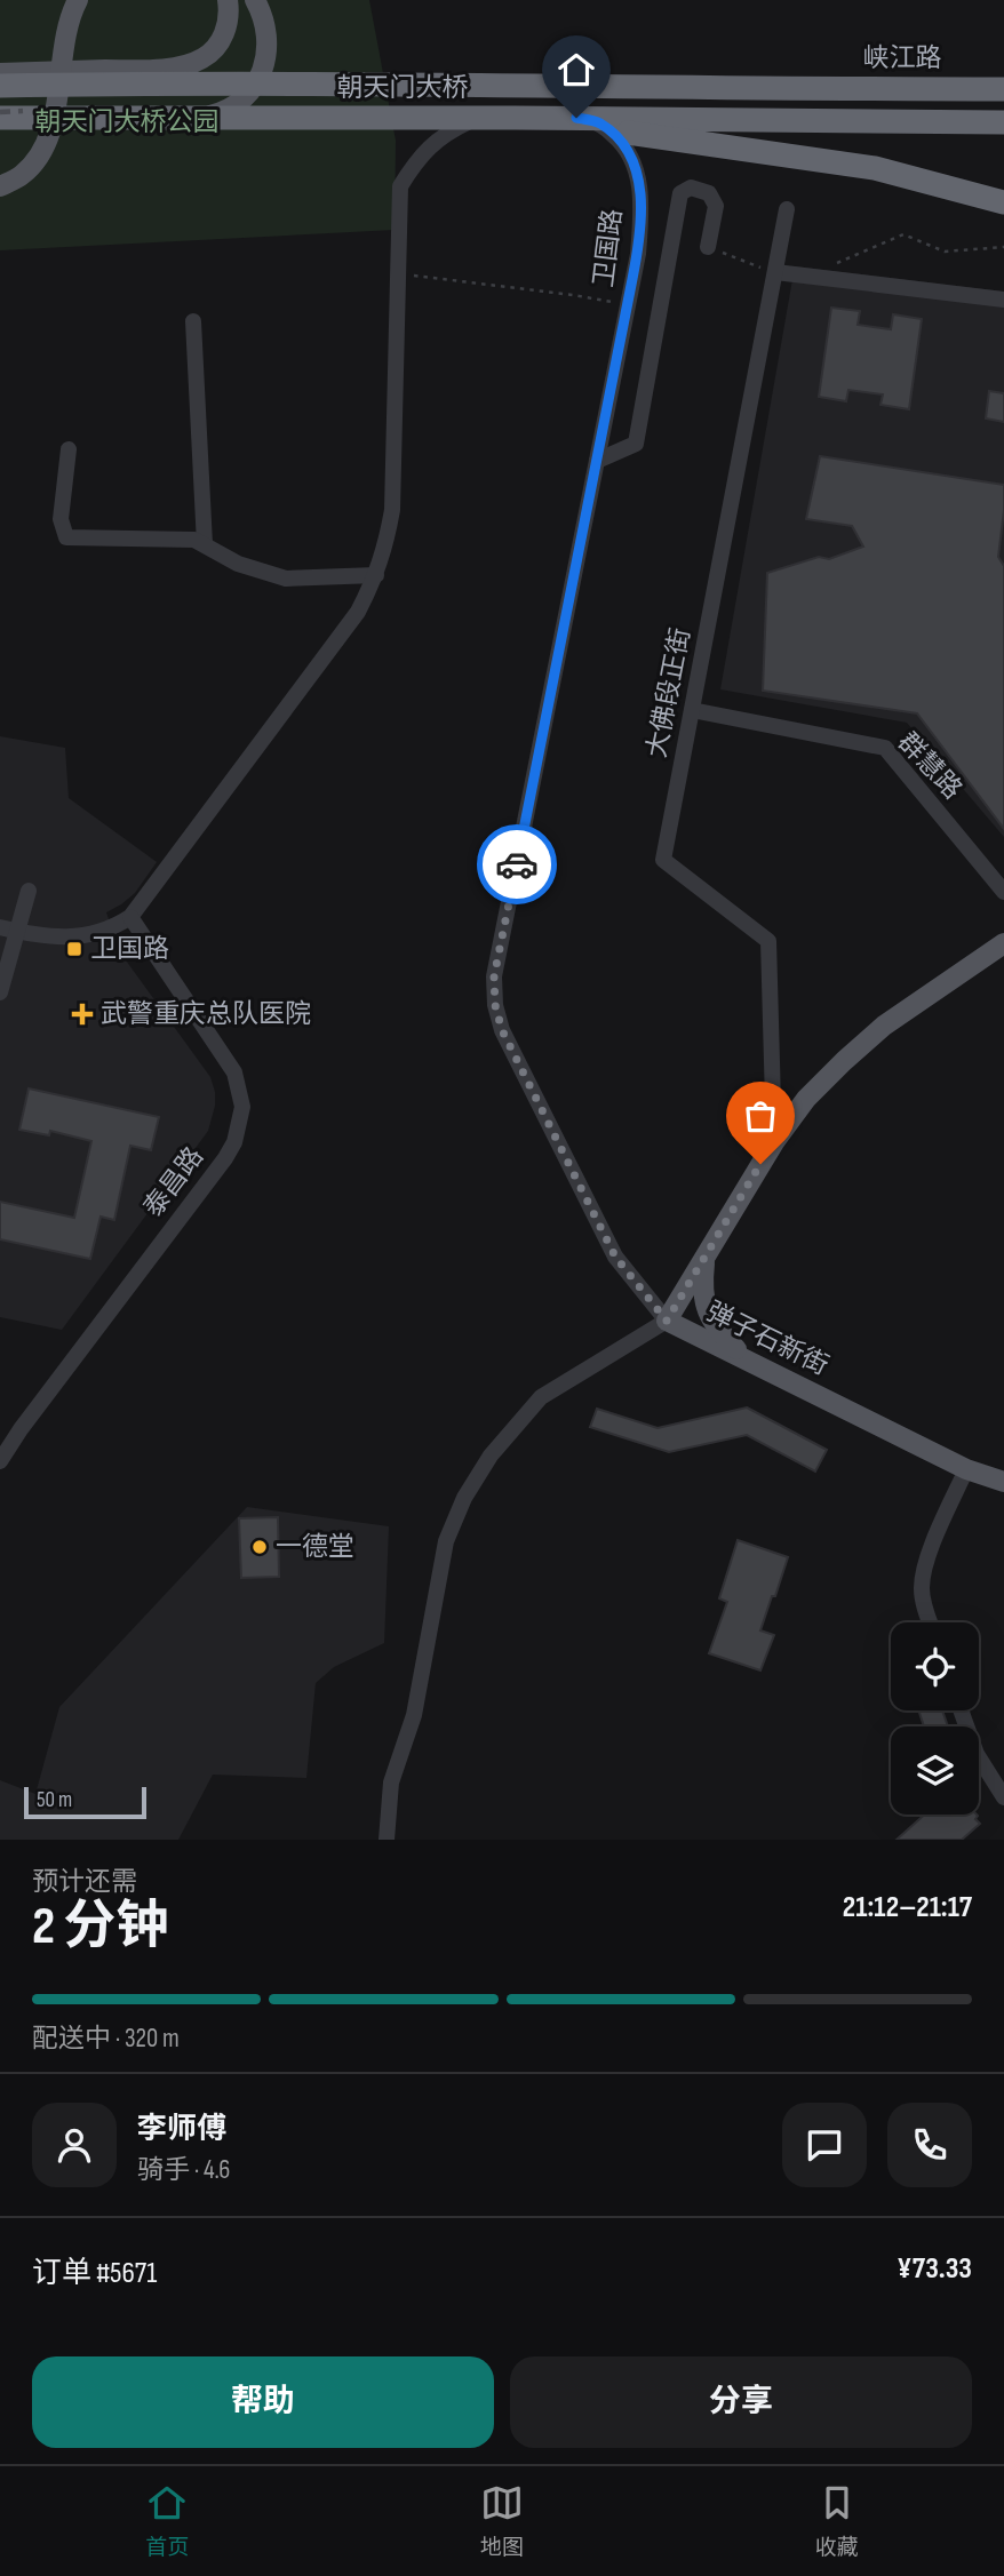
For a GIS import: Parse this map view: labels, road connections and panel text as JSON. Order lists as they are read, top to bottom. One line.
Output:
{"streets":{"highway":["峡江路","朝天门大桥"],"main road":["弹子石新街"],"street":["卫国路","大佛段正街","群慧路","泰昌路"]},"crossings":[["峡江路","朝天门大桥"],["卫国路","泰昌路"],["卫国路","弹子石新街"],["大佛段正街","群慧路"],["大佛段正街","弹子石新街"]],"parks":["朝天门大桥公园"],"places":{"transit":["卫国路"],"health":["武警重庆总队医院"],"other":["一德堂"]},"scale_bar":"50 m","page":{"scale":"50 m","heading":["2 分钟","预计还需","21:12–21:17"],"panel":["李师傅","骑手 · 4.6","订单 #5671","¥73.33"],"bar":"配送中 · 320 m","buttons":["帮助","分享"],"tabs":["首页","地图","收藏"]}}
